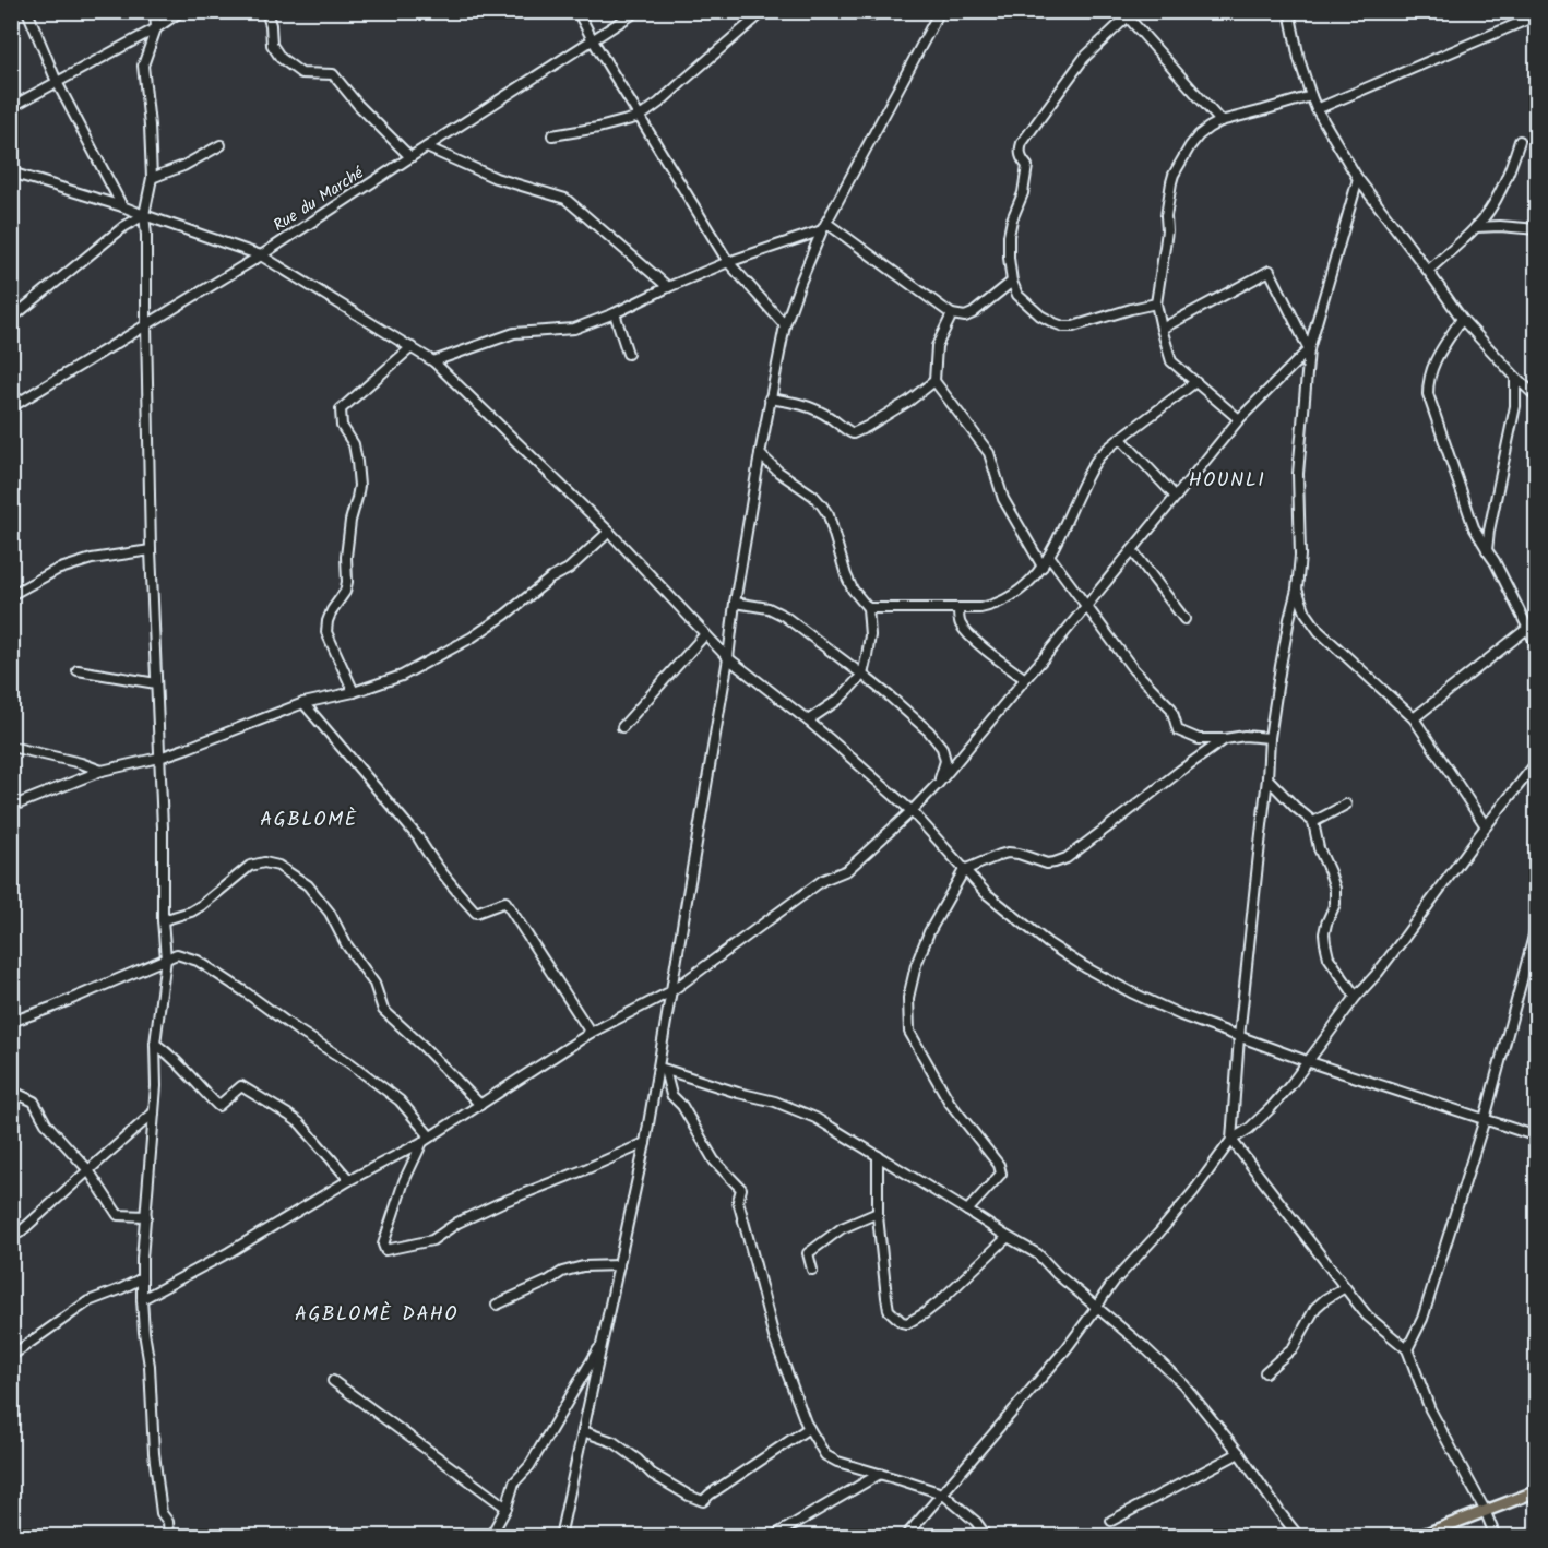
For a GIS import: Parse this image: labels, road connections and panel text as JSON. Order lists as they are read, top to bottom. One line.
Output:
{"streets":{"street":["Rue du Marché"]},"districts":["HOUNLI","AGBLOMÈ","AGBLOMÈ DAHO"]}
